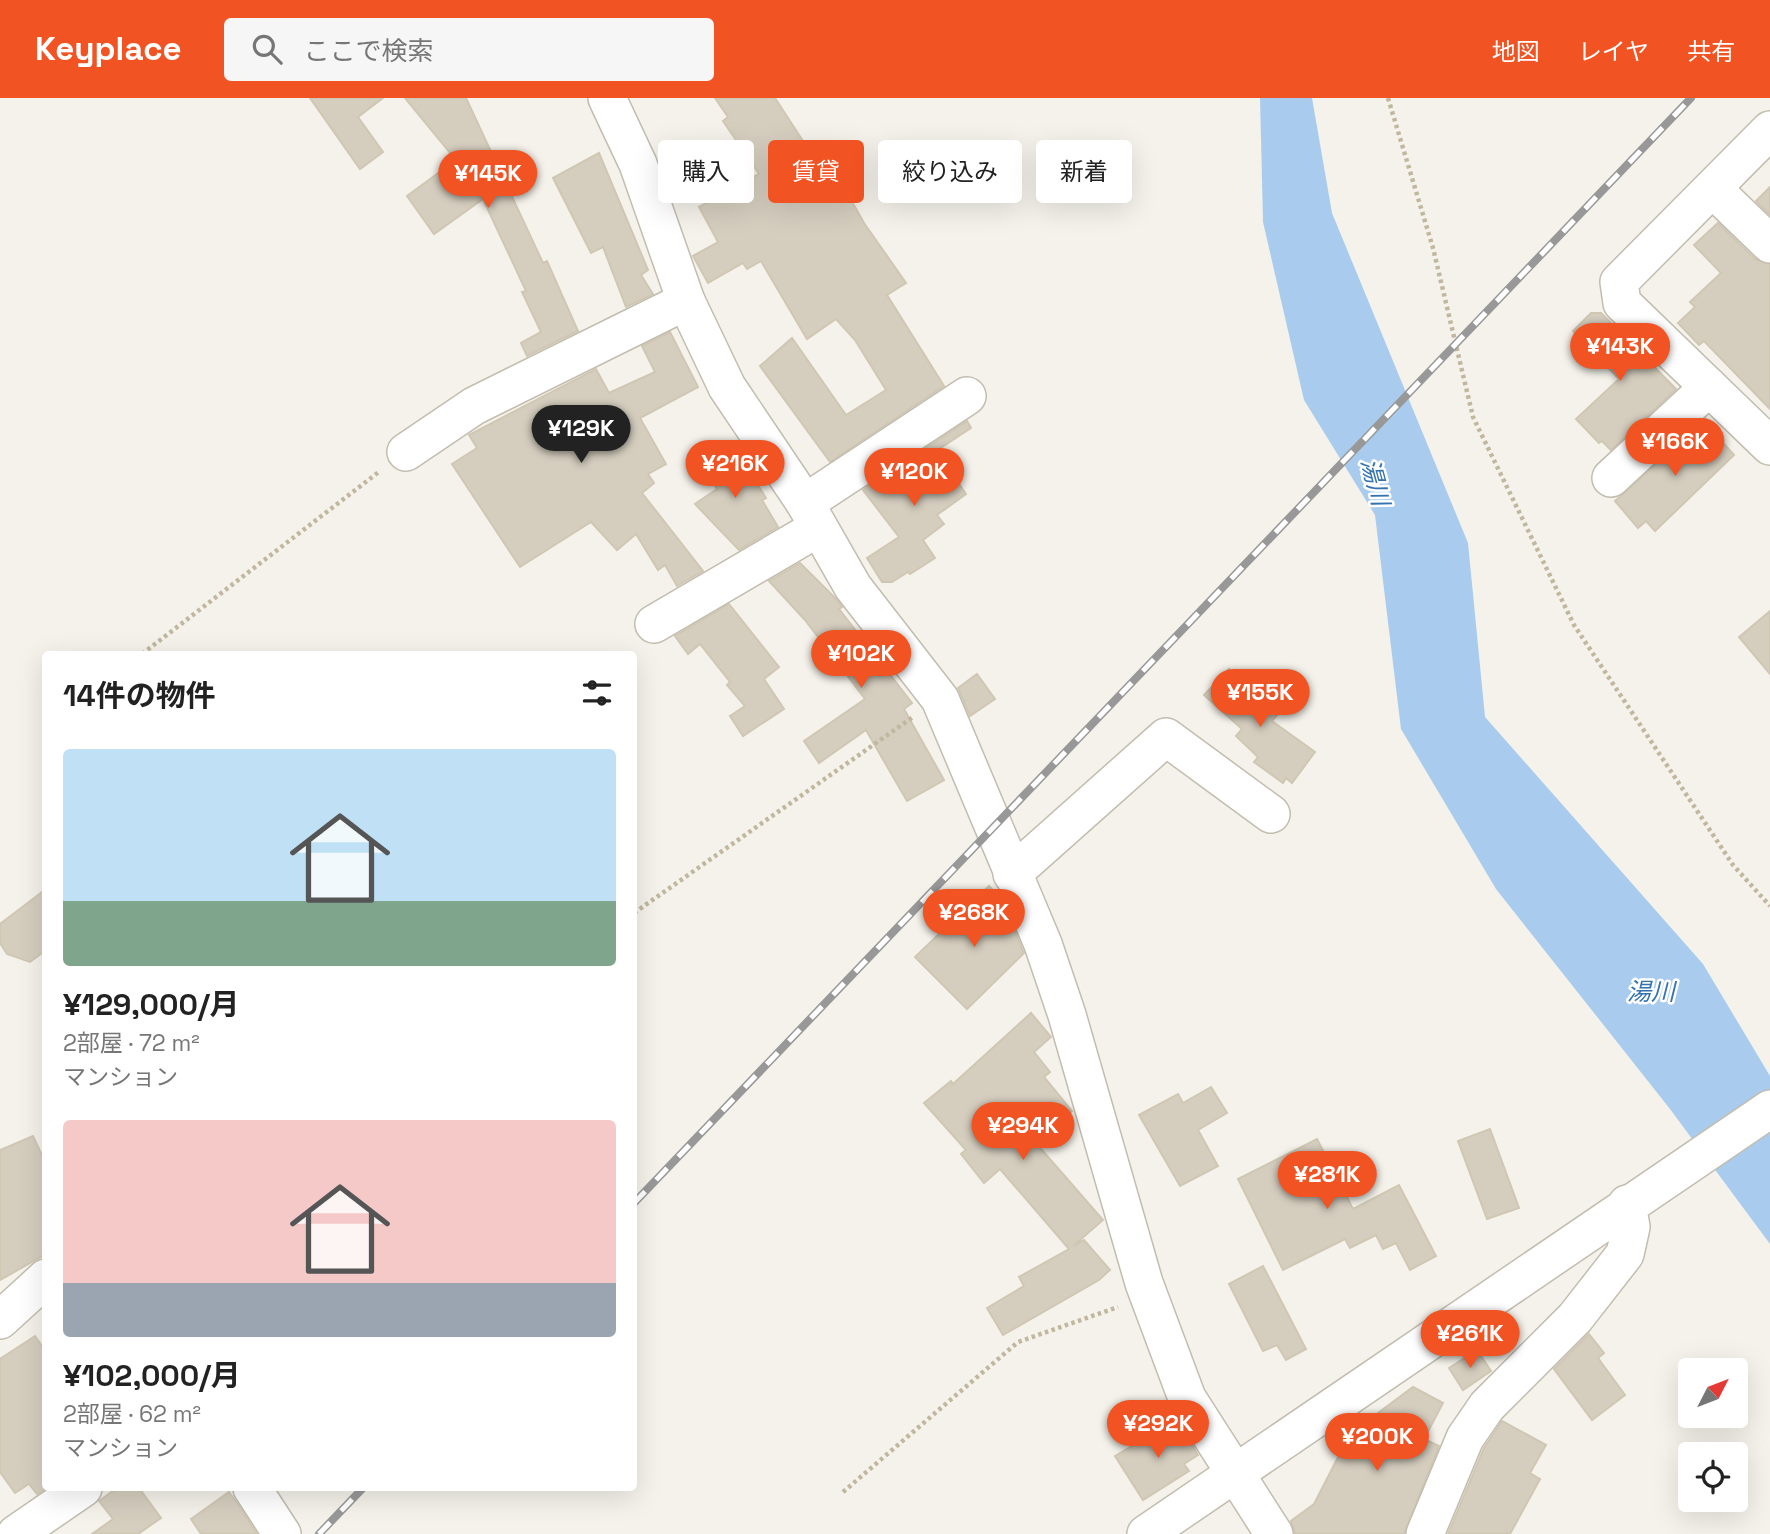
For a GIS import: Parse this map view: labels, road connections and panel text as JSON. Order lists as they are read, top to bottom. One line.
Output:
{"water":["湯川"],"north":"top right","page":{"header":"Keyplace","search":"ここで検索","nav":["地図","レイヤ","共有"],"chip":["購入","賃貸","絞り込み","新着"],"price":["¥145K","¥143K","¥129K","¥166K","¥216K","¥120K","¥102K","¥155K","¥268K","¥294K","¥281K","¥261K","¥292K","¥200K"],"heading":"14件の物件","list":[{"name":"¥129,000/月","note":"2部屋 · 72 m² · マンション"},{"name":"¥102,000/月","note":"2部屋 · 62 m² · マンション"}]}}
